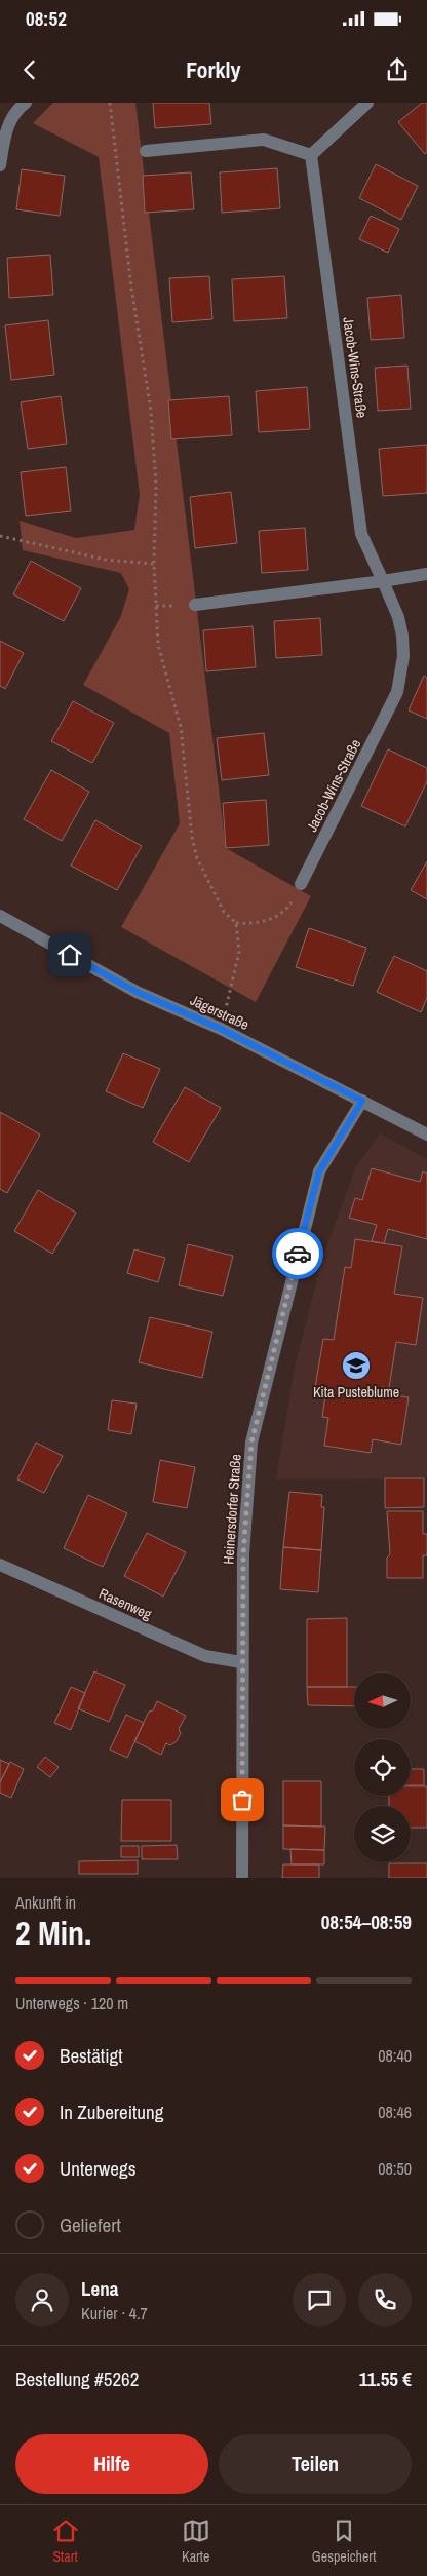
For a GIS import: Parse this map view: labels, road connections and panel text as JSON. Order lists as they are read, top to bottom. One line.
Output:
{"streets":{"street":["Jacob-Wins-Straße","Jägerstraße","Heinersdorfer Straße","Rasenweg"]},"crossings":[["Jägerstraße","Heinersdorfer Straße"],["Heinersdorfer Straße","Rasenweg"]],"places":{"school or university":["Kita Pusteblume"]},"north":"left","page":{"status":"08:52","header":"Forkly","heading":["2 Min.","Ankunft in","08:54–08:59"],"panel":["Lena","Kurier · 4.7","Bestellung #5262","11.55 €"],"bar":"Unterwegs · 120 m","list":[["Bestätigt","08:40"],["In Zubereitung","08:46"],["Unterwegs","08:50"],"Geliefert"],"buttons":["Hilfe","Teilen"],"tabs":["Start","Karte","Gespeichert"]}}
